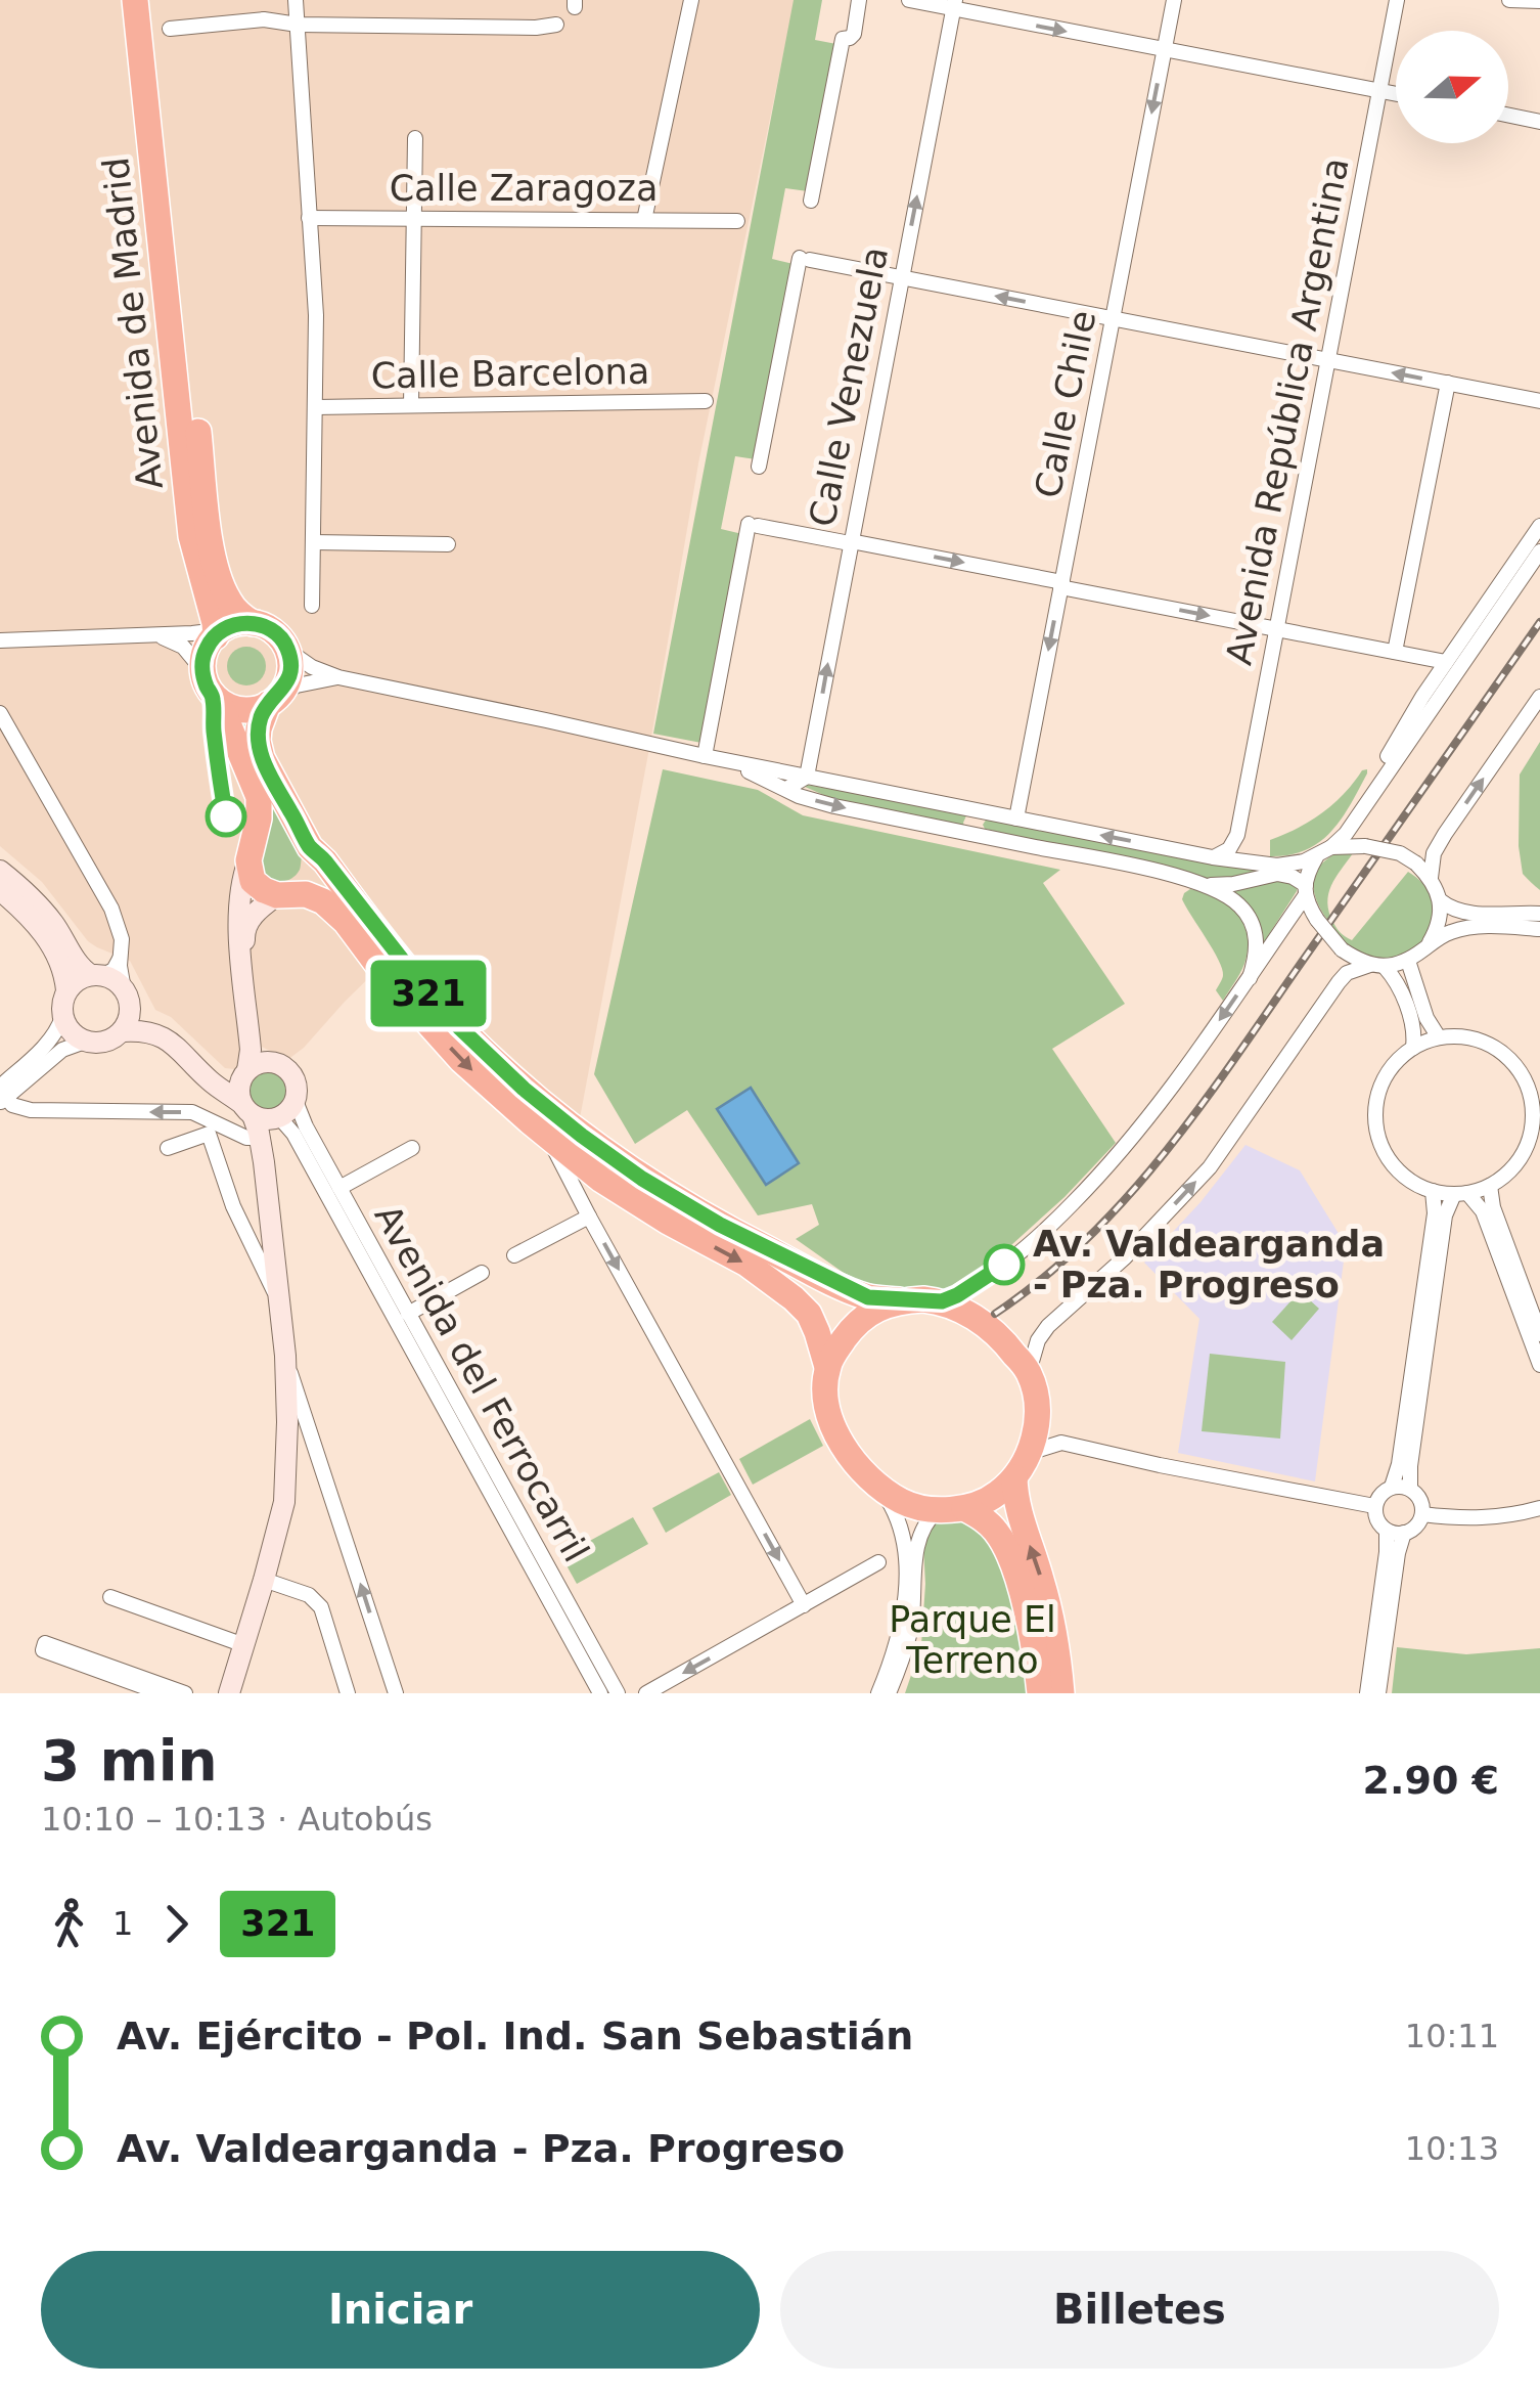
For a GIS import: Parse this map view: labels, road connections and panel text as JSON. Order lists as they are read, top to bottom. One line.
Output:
{"streets":{"highway":["Avenida de Madrid"],"street":["Calle Zaragoza","Calle Barcelona","Calle Venezuela","Calle Chile","Avenida República Argentina","Avenida del Ferrocarril"]},"one_way":["Calle Chile"],"parks":["Parque El Terreno"],"places":["Av. Valdearganda - Pza. Progreso"],"lines":["bus line 321"],"north":"right","page":{"on_map":"321","heading":["3 min","10:10 – 10:13 · Autobús","2.90 €"],"legs":["1","321"],"list":[{"name":"Av. Ejército - Pol. Ind. San Sebastián","value":"10:11"},{"name":"Av. Valdearganda - Pza. Progreso","value":"10:13"}],"buttons":["Iniciar","Billetes"]}}
